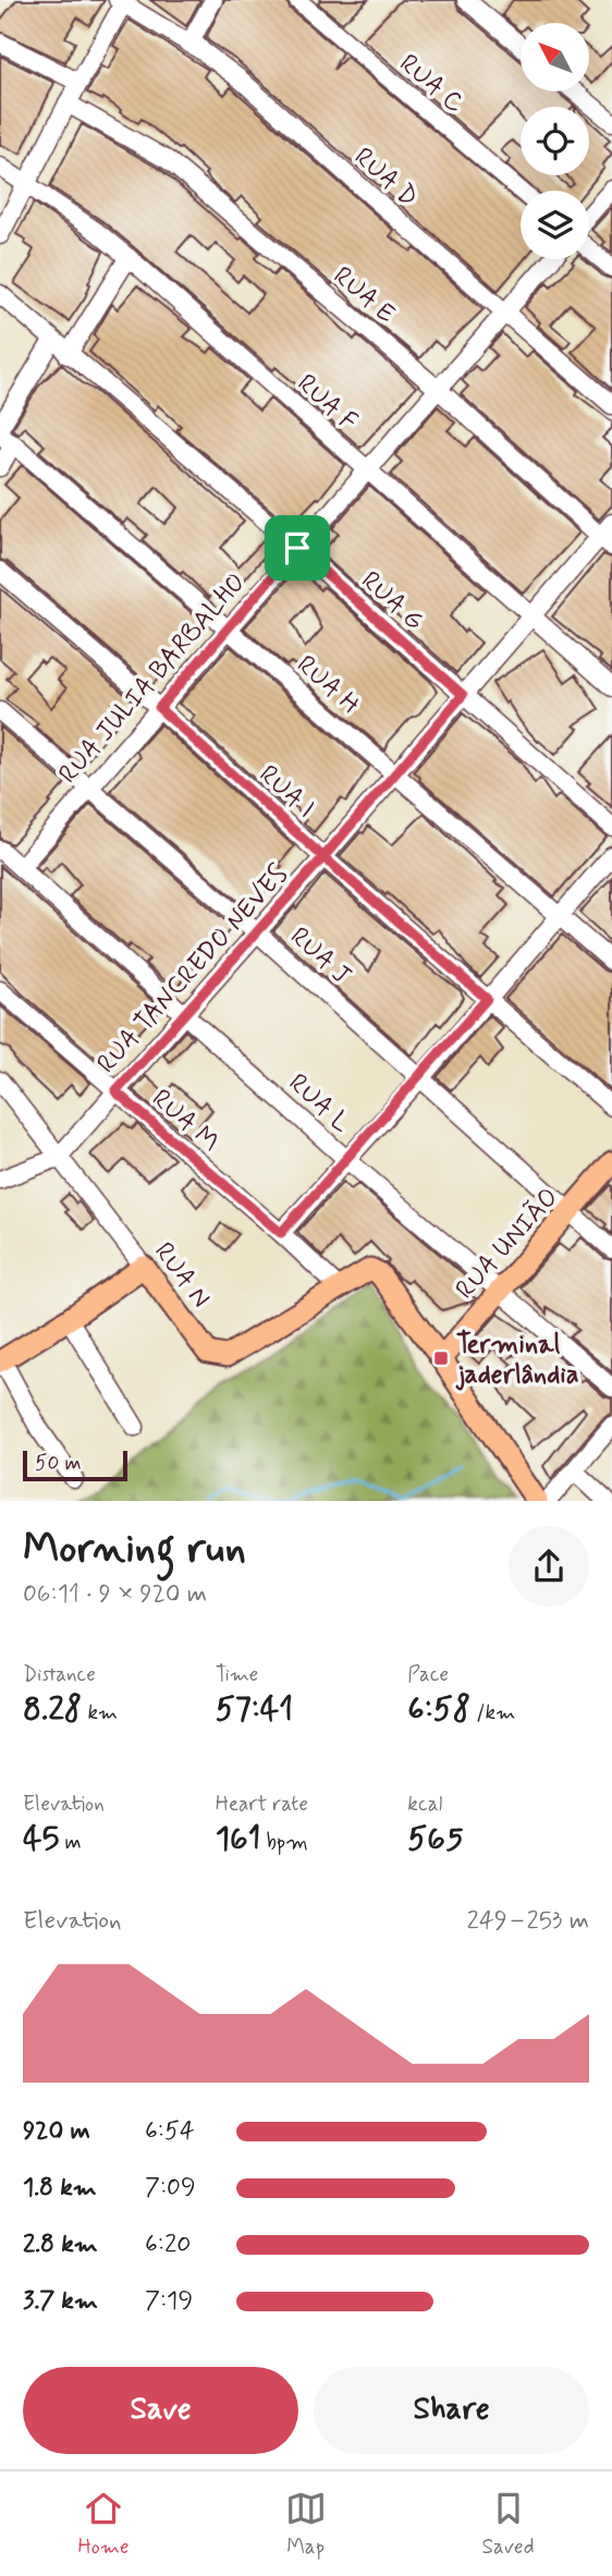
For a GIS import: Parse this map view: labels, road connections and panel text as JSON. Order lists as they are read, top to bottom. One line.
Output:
{"streets":{"main road":["RUA UNIÃO","RUA N"],"street":["RUA C","RUA D","RUA E","RUA F","RUA G","RUA JULIA BARBALHO","RUA H","RUA I","RUA J","RUA TANCREDO NEVES","RUA L","RUA M"]},"crossings":[["RUA D","RUA JULIA BARBALHO"],["RUA E","RUA JULIA BARBALHO"],["RUA E","RUA TANCREDO NEVES"],["RUA F","RUA JULIA BARBALHO"],["RUA F","RUA TANCREDO NEVES"],["RUA G","RUA JULIA BARBALHO"],["RUA G","RUA TANCREDO NEVES"],["RUA JULIA BARBALHO","RUA H"],["RUA JULIA BARBALHO","RUA I"],["RUA JULIA BARBALHO","RUA J"],["RUA JULIA BARBALHO","RUA L"],["RUA H","RUA TANCREDO NEVES"],["RUA I","RUA TANCREDO NEVES"],["RUA J","RUA TANCREDO NEVES"],["RUA J","RUA UNIÃO"],["RUA TANCREDO NEVES","RUA L"],["RUA TANCREDO NEVES","RUA M"],["RUA TANCREDO NEVES","RUA N"],["RUA L","RUA UNIÃO"],["RUA M","RUA N"],["RUA UNIÃO","RUA N"]],"places":{"transit":["Terminal jaderlândia"]},"scale_bar":"50 m","north":"top left","page":{"scale":"50 m","heading":["Morning run","06:11 · 9 × 920 m"],"stats":[["Distance","8.28 km"],["Time","57:41"],["Pace","6:58 /km"],["Elevation","45 m"],["Heart rate","161 bpm"],["kcal","565"]],"chart":["Elevation","249–253 m"],"list":[{"name":"920 m","note":"6:54"},{"name":"1.8 km","note":"7:09"},{"name":"2.8 km","note":"6:20"},{"name":"3.7 km","note":"7:19"}],"buttons":["Save","Share"],"tabs":["Home","Map","Saved"]}}
